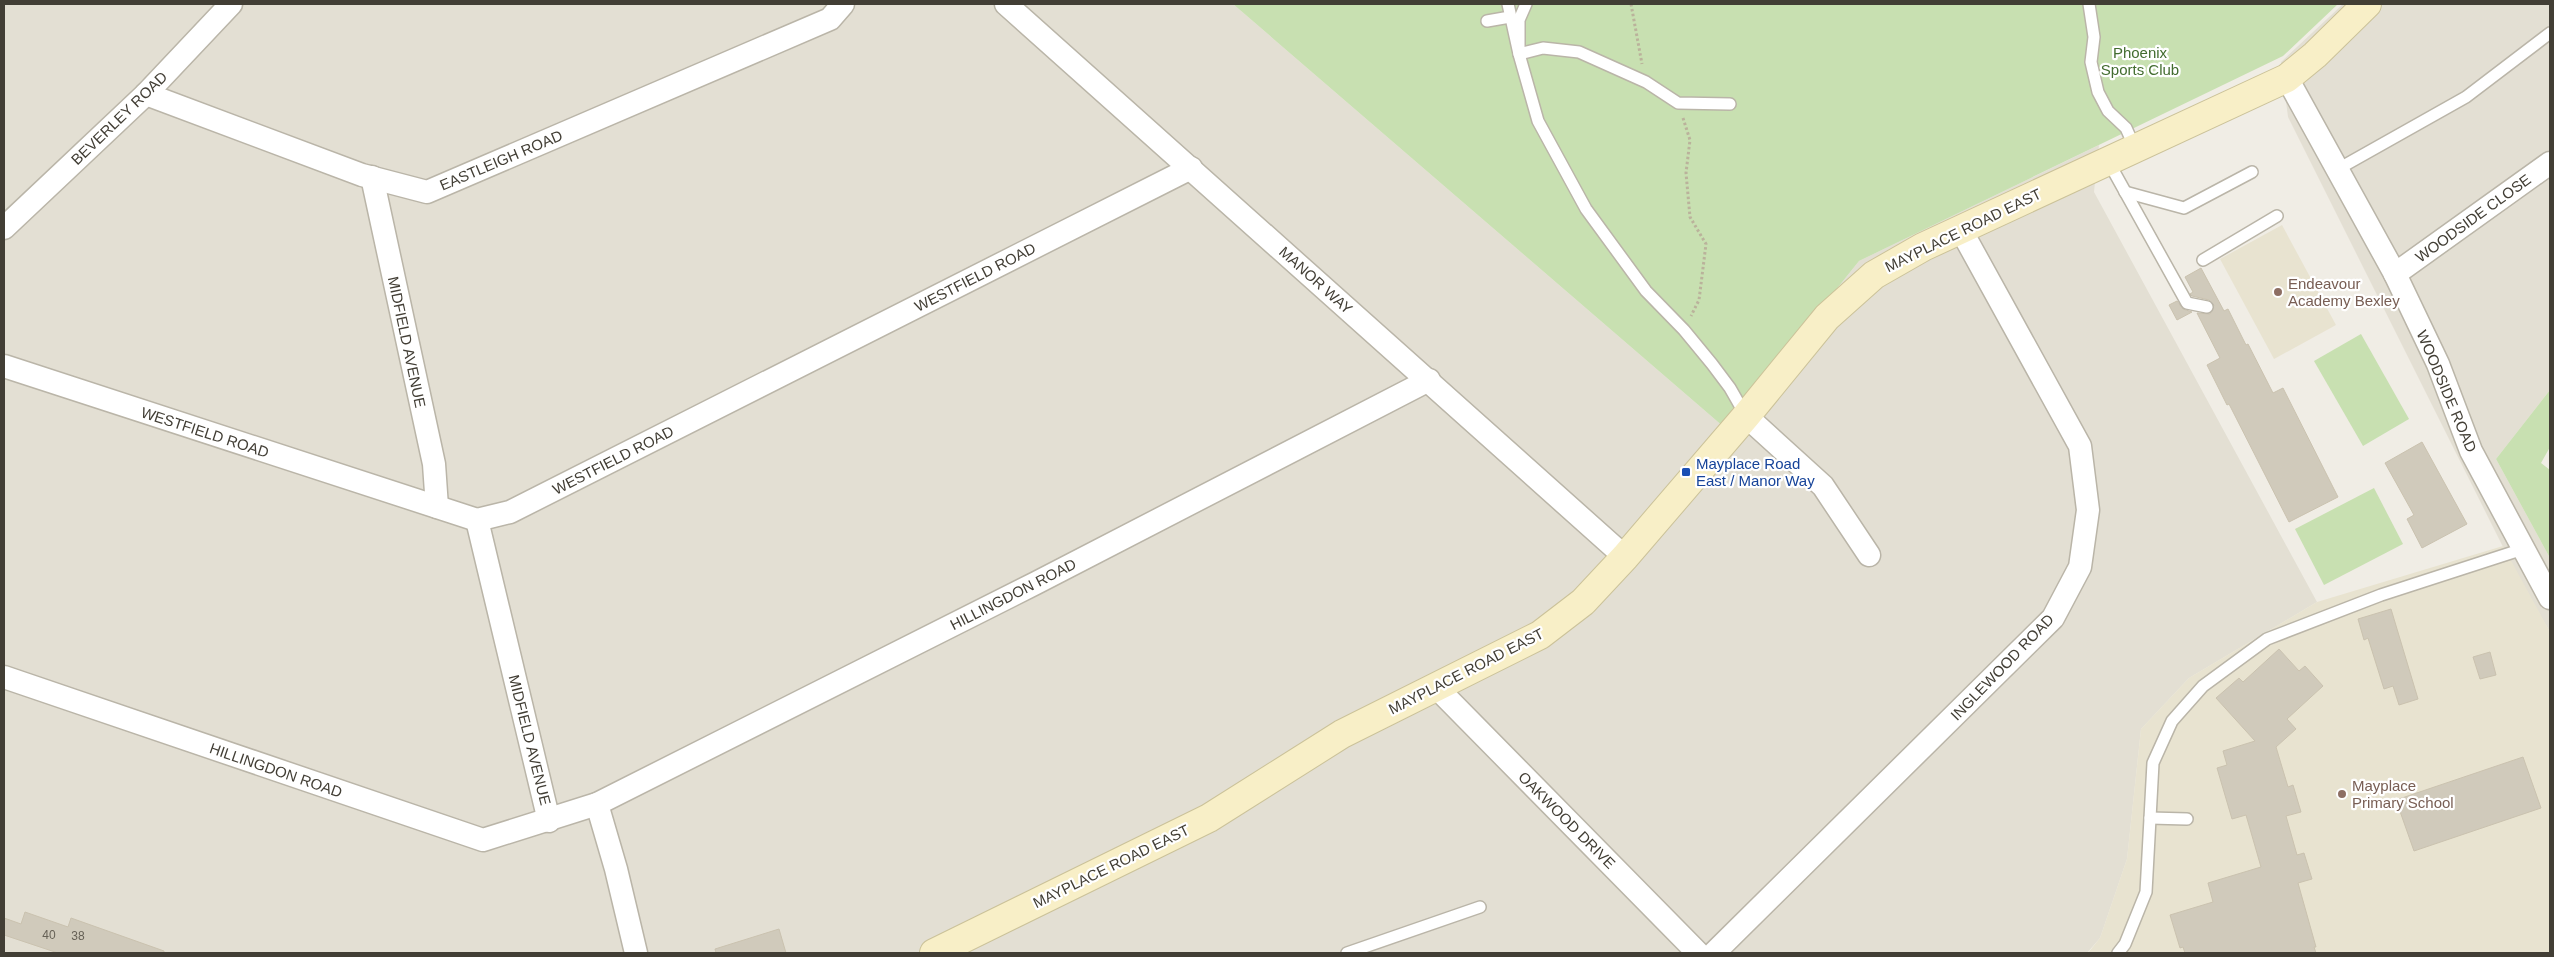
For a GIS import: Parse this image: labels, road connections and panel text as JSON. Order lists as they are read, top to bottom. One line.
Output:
{"streets":{"street":["BEVERLEY ROAD","EASTLEIGH ROAD","WOODSIDE CLOSE","MAYPLACE ROAD EAST","WESTFIELD ROAD","MANOR WAY","MIDFIELD AVENUE","WOODSIDE ROAD","HILLINGDON ROAD","INGLEWOOD ROAD","OAKWOOD DRIVE"]},"crossings":[["BEVERLEY ROAD","EASTLEIGH ROAD"],["EASTLEIGH ROAD","MIDFIELD AVENUE"],["WOODSIDE CLOSE","WOODSIDE ROAD"],["MAYPLACE ROAD EAST","MANOR WAY"],["MAYPLACE ROAD EAST","WOODSIDE ROAD"],["MAYPLACE ROAD EAST","INGLEWOOD ROAD"],["MAYPLACE ROAD EAST","OAKWOOD DRIVE"],["WESTFIELD ROAD","MANOR WAY"],["WESTFIELD ROAD","MIDFIELD AVENUE"],["MANOR WAY","HILLINGDON ROAD"],["MIDFIELD AVENUE","HILLINGDON ROAD"]],"parks":["Phoenix Sports Club"],"places":{"other":["Endeavour Academy Bexley","Mayplace Primary School"],"transit":["Mayplace Road East / Manor Way"]},"house_numbers":["40","38"]}
